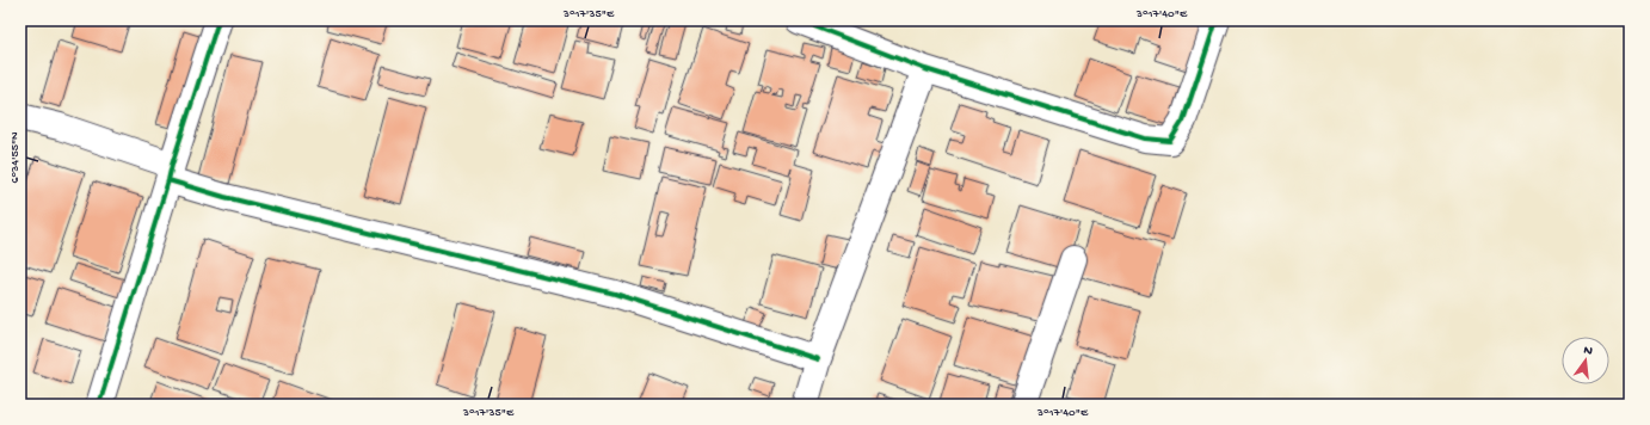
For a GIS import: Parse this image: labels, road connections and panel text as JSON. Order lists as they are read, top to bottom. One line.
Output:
{"north":"top","coordinates":["3°17'35\"E","3°17'40\"E","6°34'55\"N"]}
